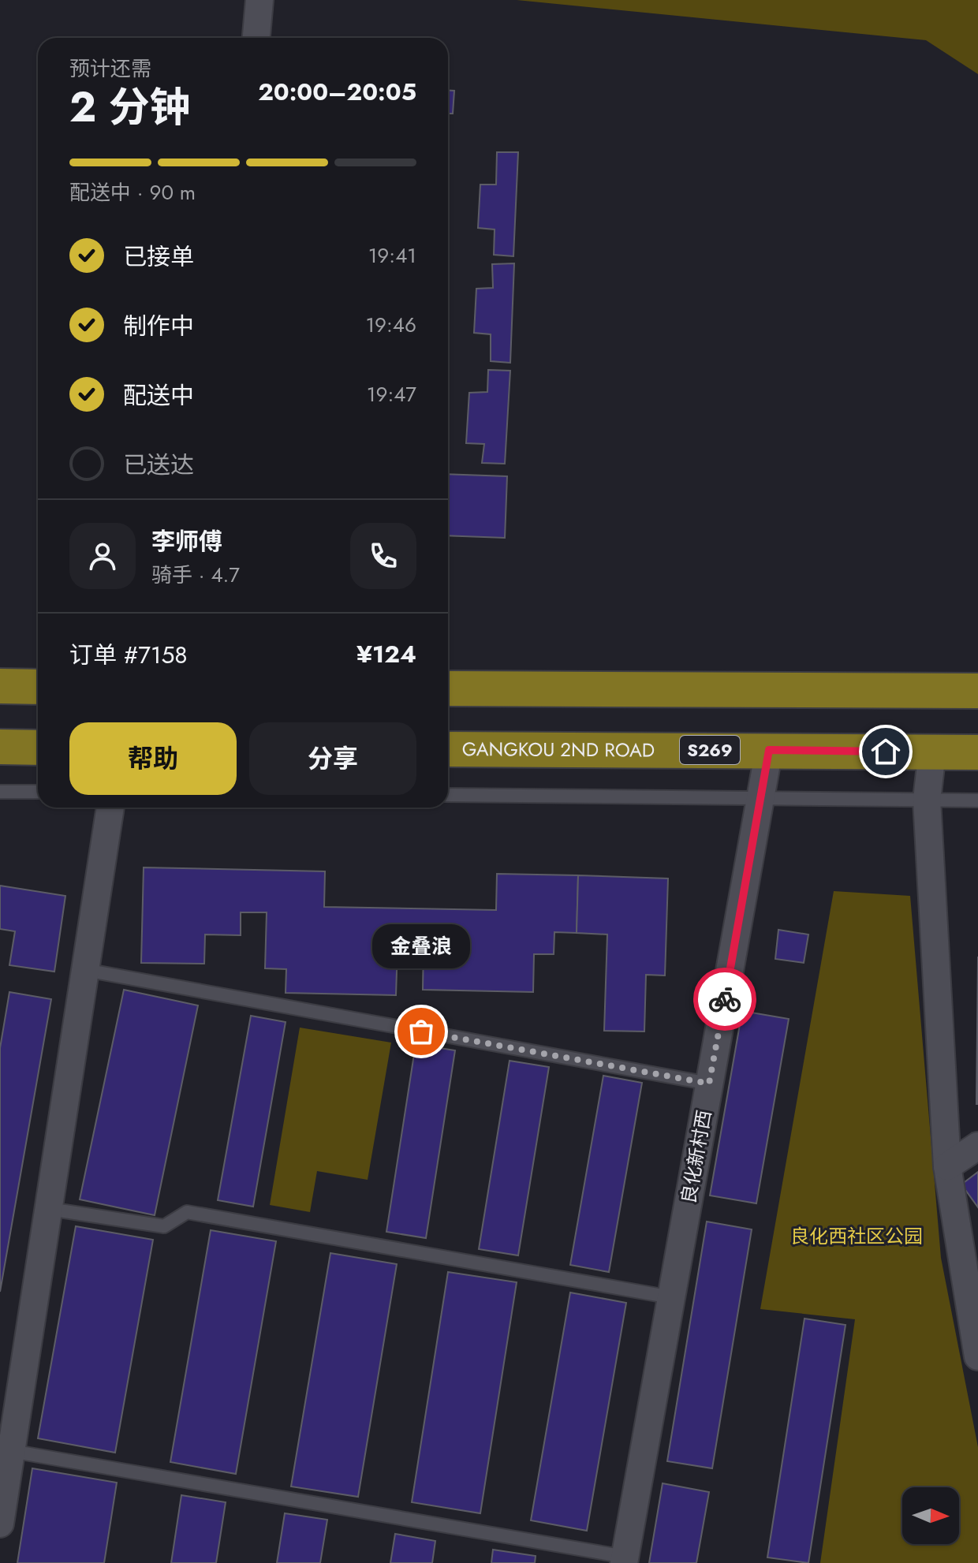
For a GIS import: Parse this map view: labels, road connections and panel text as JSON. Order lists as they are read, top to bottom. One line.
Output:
{"streets":{"main road":["GANGKOU 2ND ROAD","S269"],"street":["良化新村西"]},"crossings":[["GANGKOU 2ND ROAD","良化新村西"]],"parks":["良化西社区公园"],"places":["金叠浪"],"north":"right","page":{"heading":["2 分钟","预计还需","20:00–20:05"],"panel":["李师傅","骑手 · 4.7","订单 #7158","¥124"],"bar":"配送中 · 90 m","list":[["已接单","19:41"],["制作中","19:46"],["配送中","19:47"],"已送达"],"buttons":["帮助","分享"],"bubble":"金叠浪"}}
